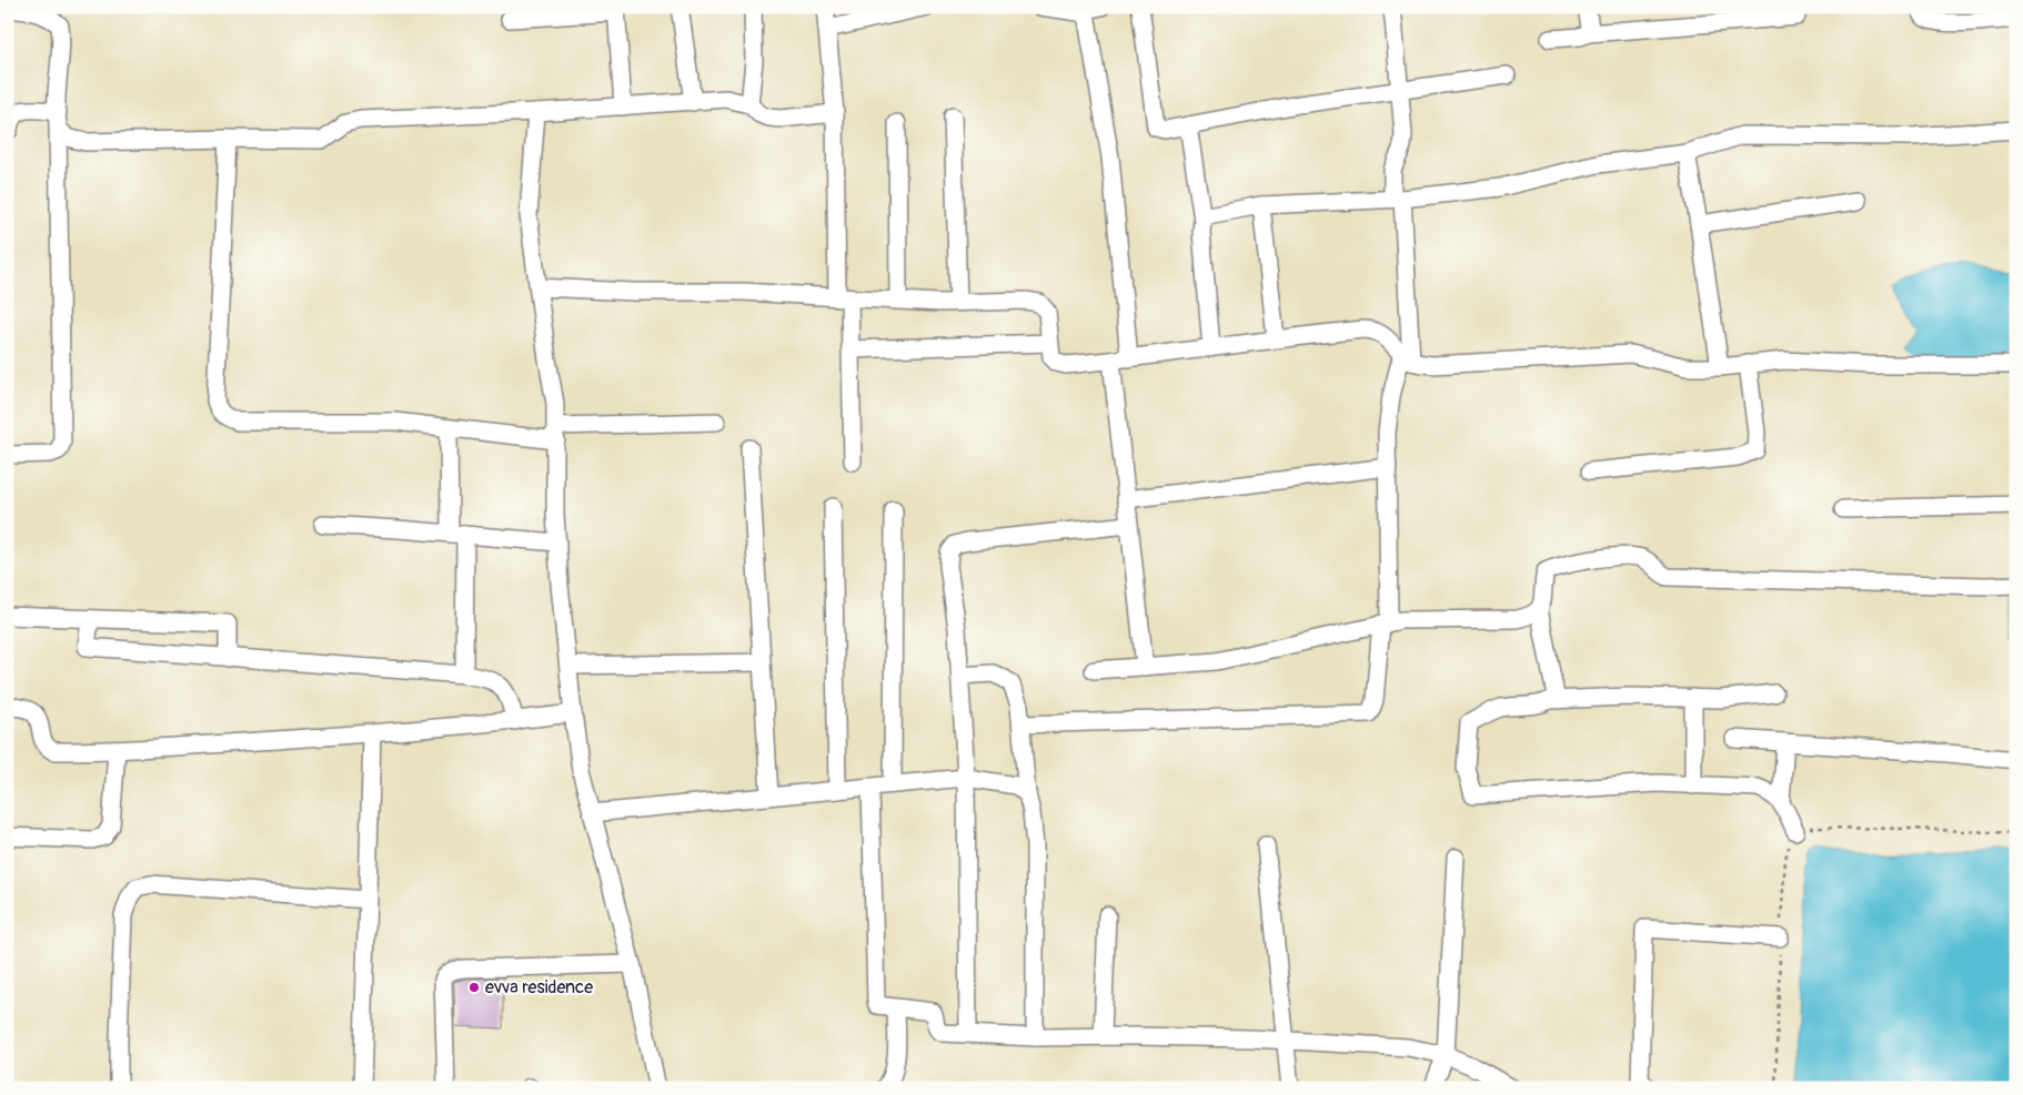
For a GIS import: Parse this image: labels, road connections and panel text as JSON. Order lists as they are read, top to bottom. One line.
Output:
{"places":["evva residence"]}
